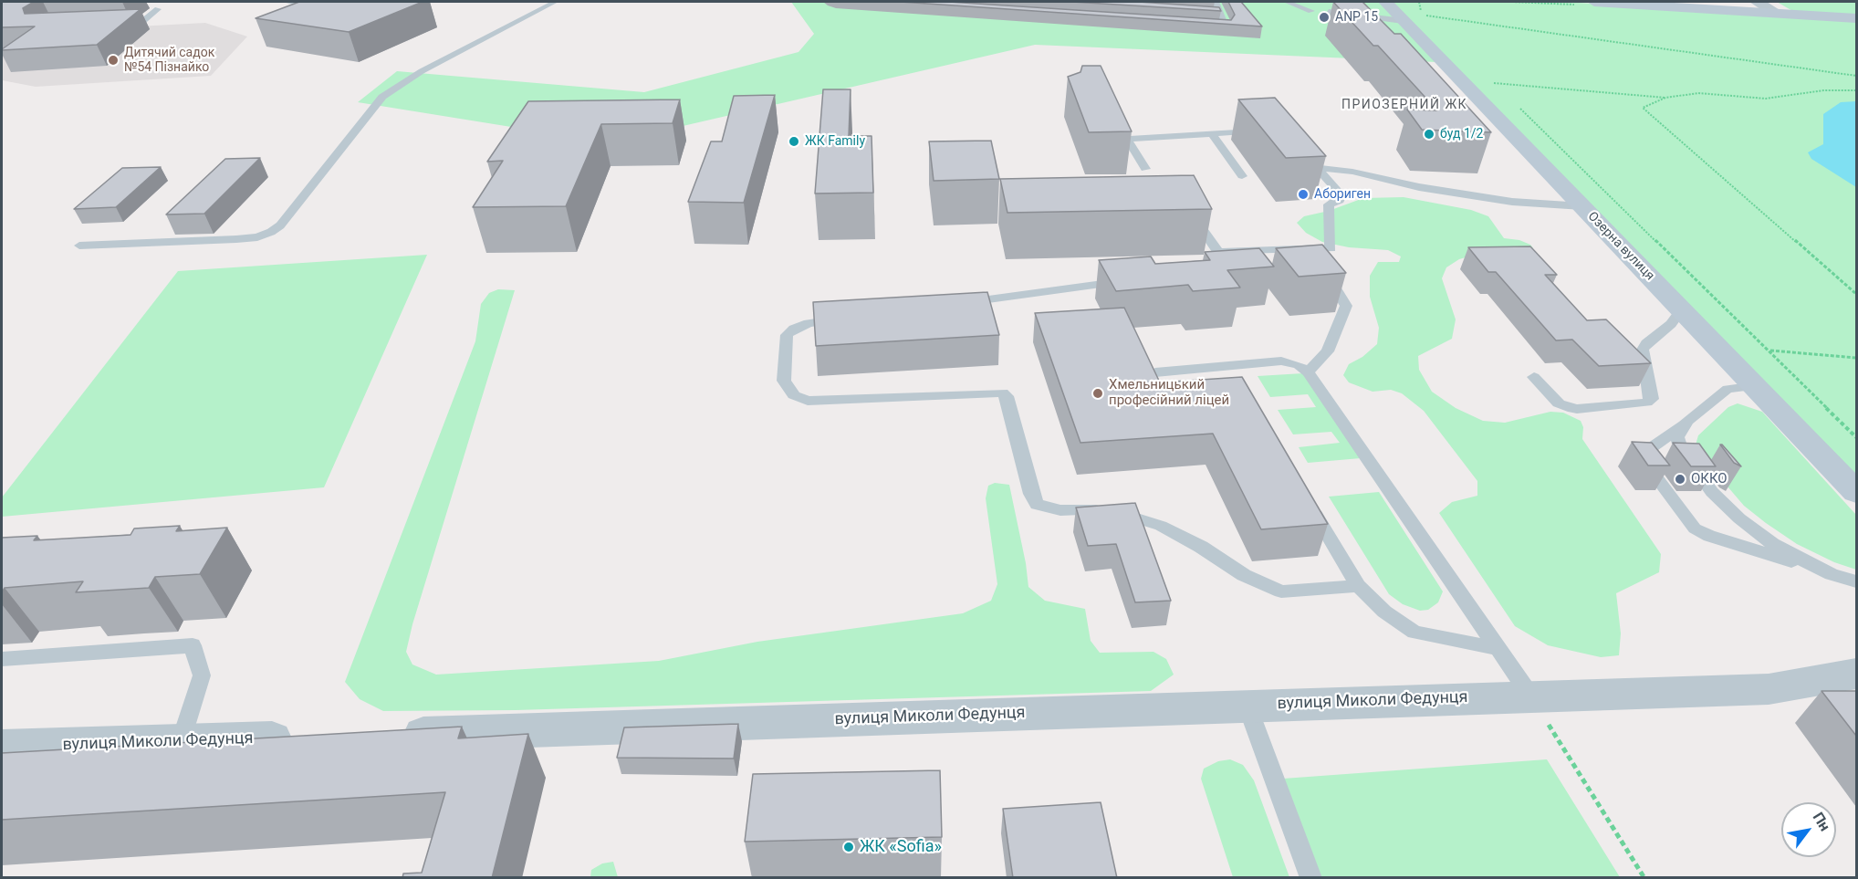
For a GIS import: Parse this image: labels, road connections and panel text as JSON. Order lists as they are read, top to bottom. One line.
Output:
{"streets":{"street":["Озерна вулиця","вулиця Миколи Федунця"]},"districts":["ПРИОЗЕРНИЙ ЖК"],"places":["ANP 15","Дитячий садок №54 Пізнайко","буд 1/2","ЖК Family","Абориген","Хмельницький професійний ліцей","ОККО","ЖК «Sofia»"],"north":"top right"}
